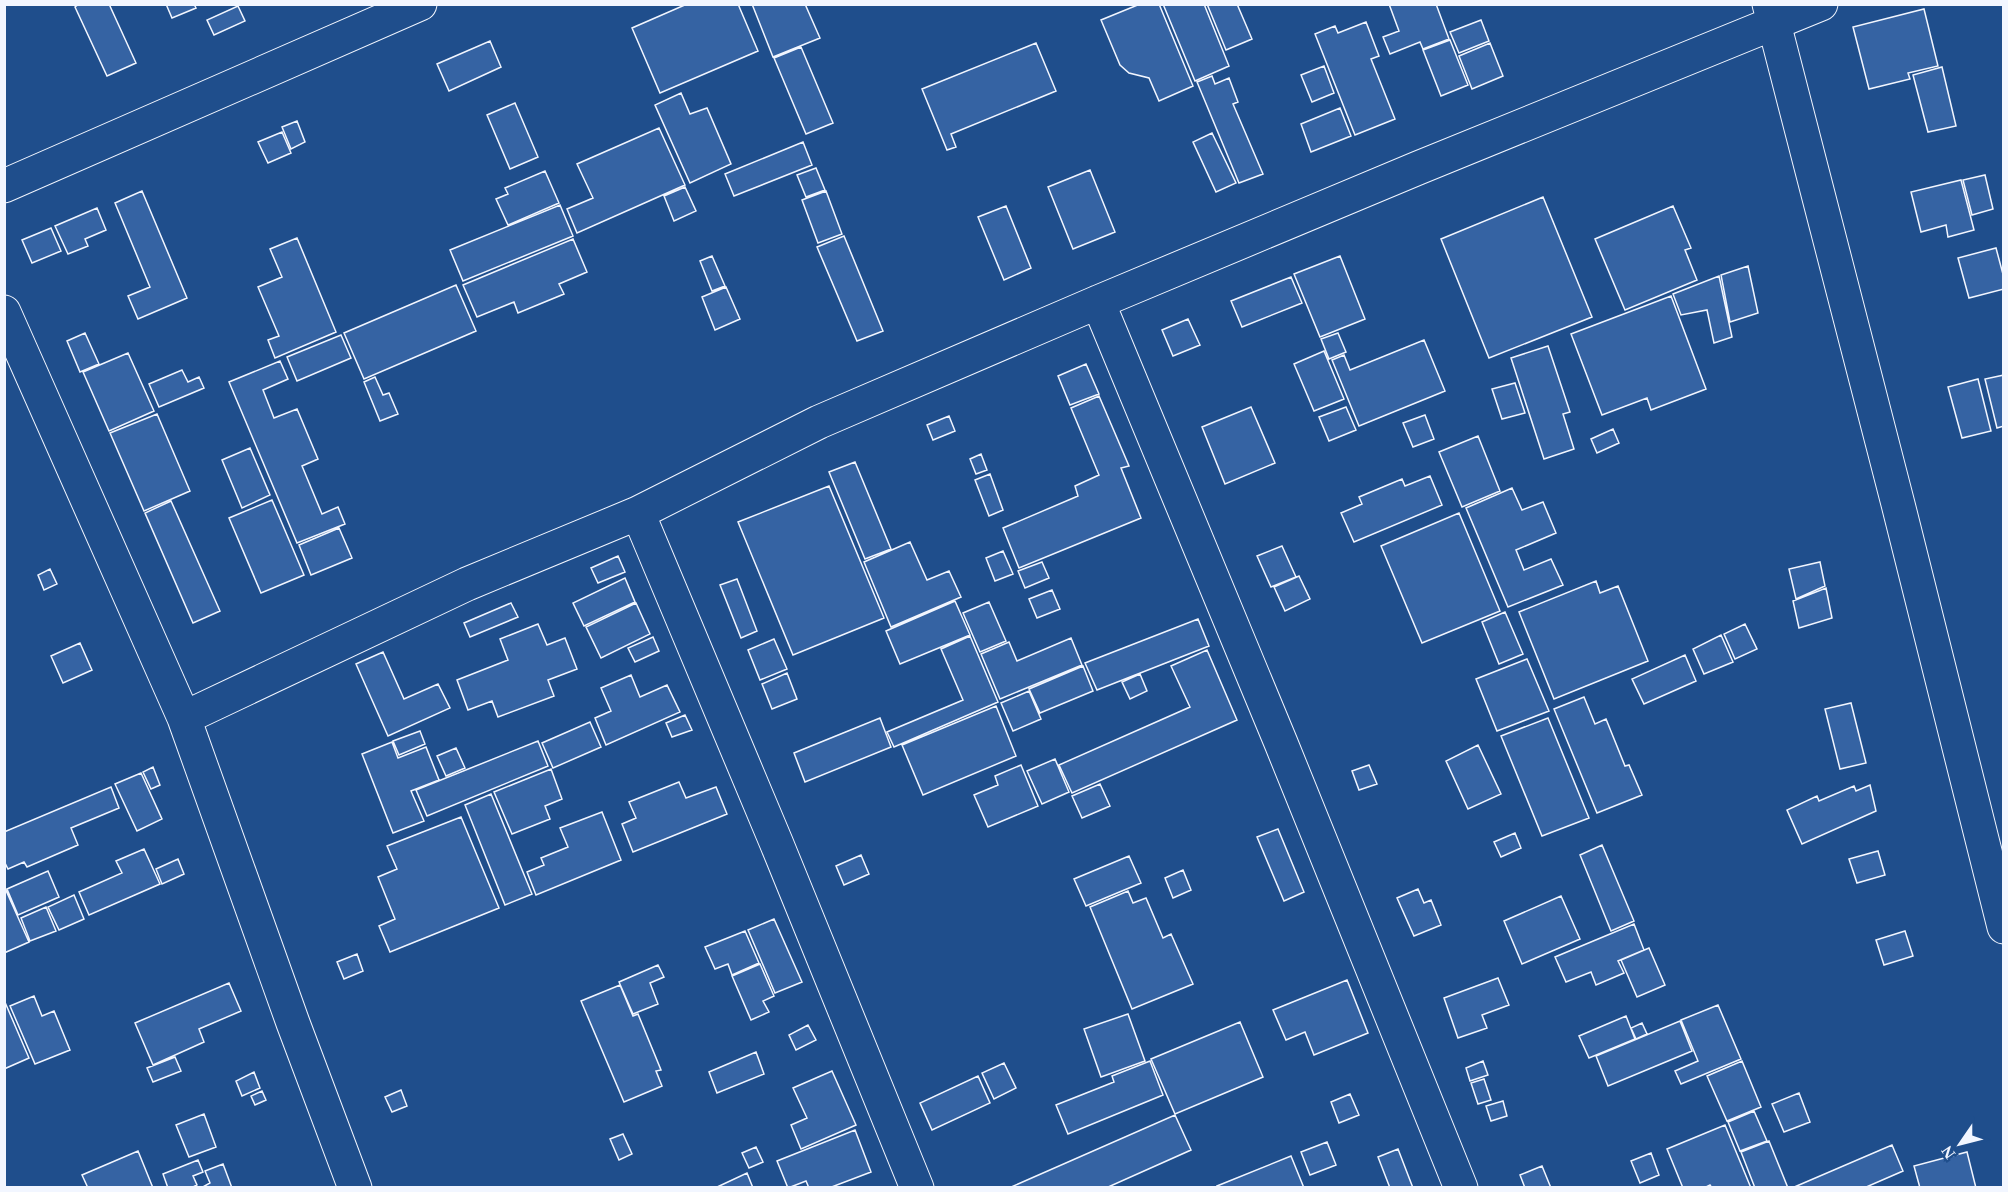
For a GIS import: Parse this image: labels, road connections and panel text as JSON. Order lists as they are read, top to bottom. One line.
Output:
{"north":"bottom left"}
